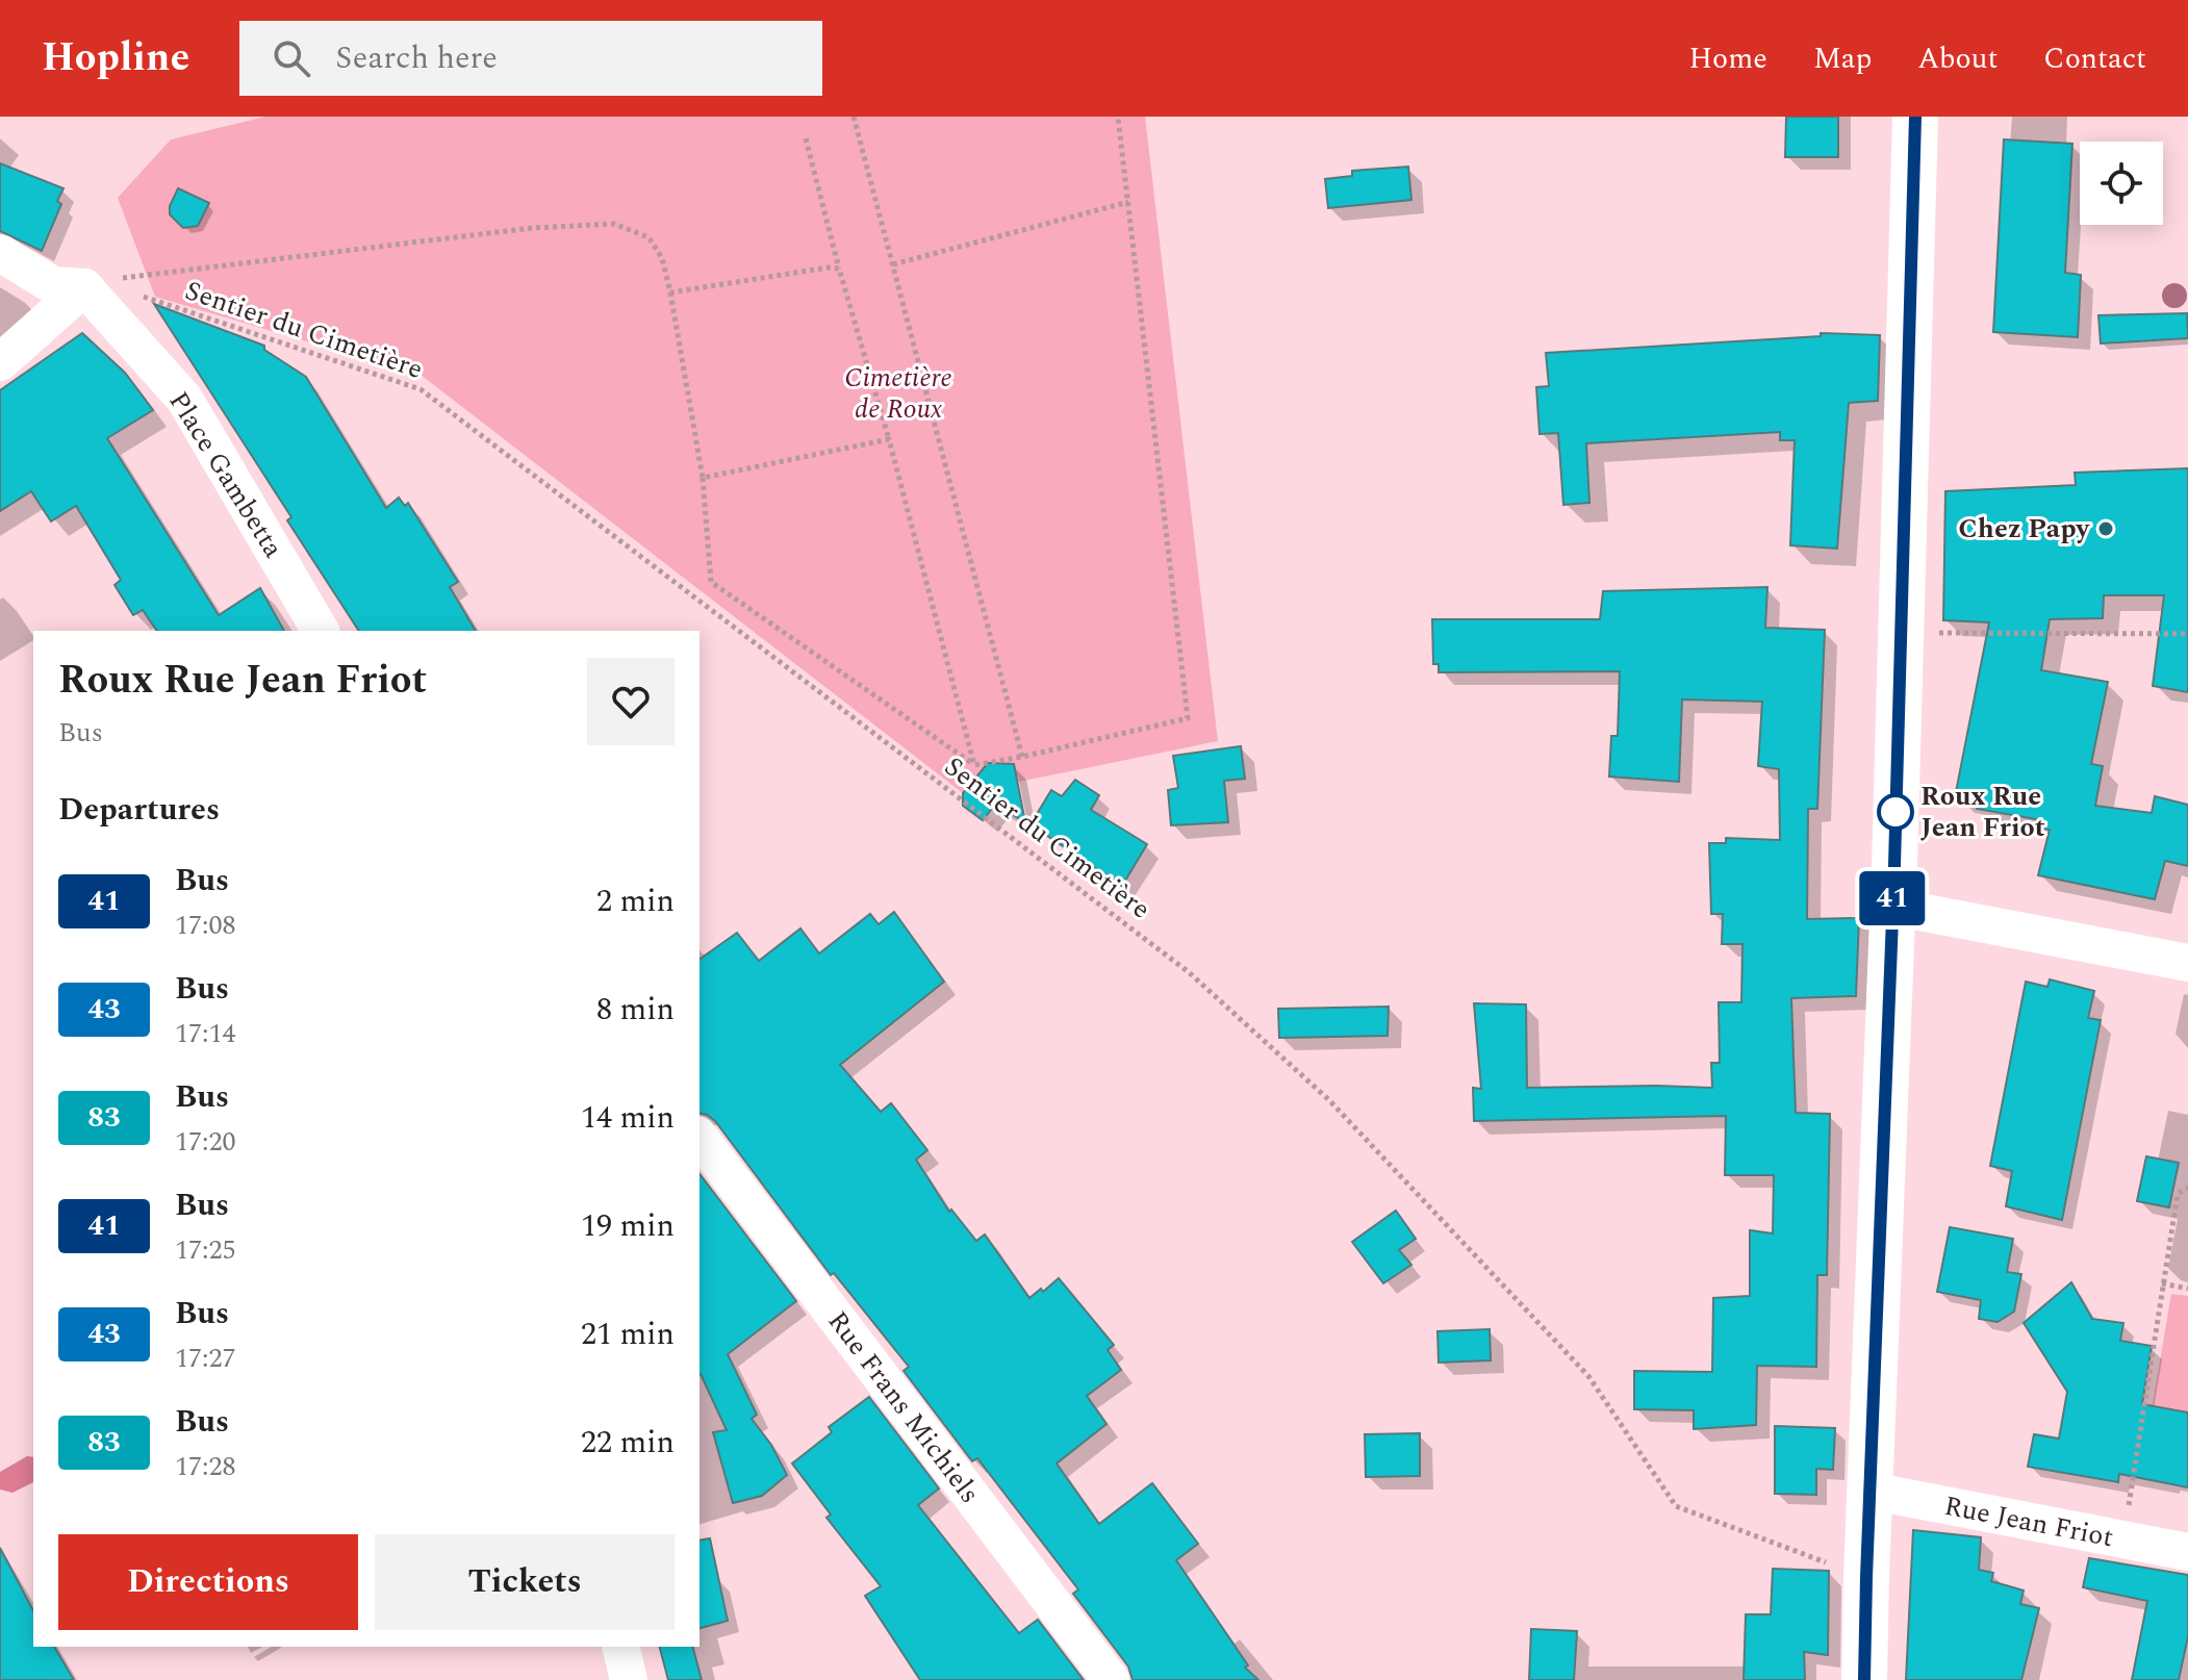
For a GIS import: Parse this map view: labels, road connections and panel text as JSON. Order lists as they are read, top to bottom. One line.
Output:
{"streets":{"street":["Place Gambetta","Rue Frans Michiels","Rue Jean Friot"],"path":["Sentier du Cimetière"]},"crossings":[["Sentier du Cimetière","Place Gambetta"]],"parks":["Cimetière de Roux"],"places":["Chez Papy","Roux Rue Jean Friot"],"lines":["bus line 41"],"page":{"header":"Hopline","search":"Search here","nav":["Home","Map","About","Contact"],"on_map":"41","heading":[["Roux Rue Jean Friot","Bus"],"Departures"],"list":[{"mark":"41","name":"Bus","note":"17:08","value":"2 min"},{"mark":"43","name":"Bus","note":"17:14","value":"8 min"},{"mark":"83","name":"Bus","note":"17:20","value":"14 min"},{"mark":"41","name":"Bus","note":"17:25","value":"19 min"},{"mark":"43","name":"Bus","note":"17:27","value":"21 min"},{"mark":"83","name":"Bus","note":"17:28","value":"22 min"}],"buttons":["Directions","Tickets"]}}
